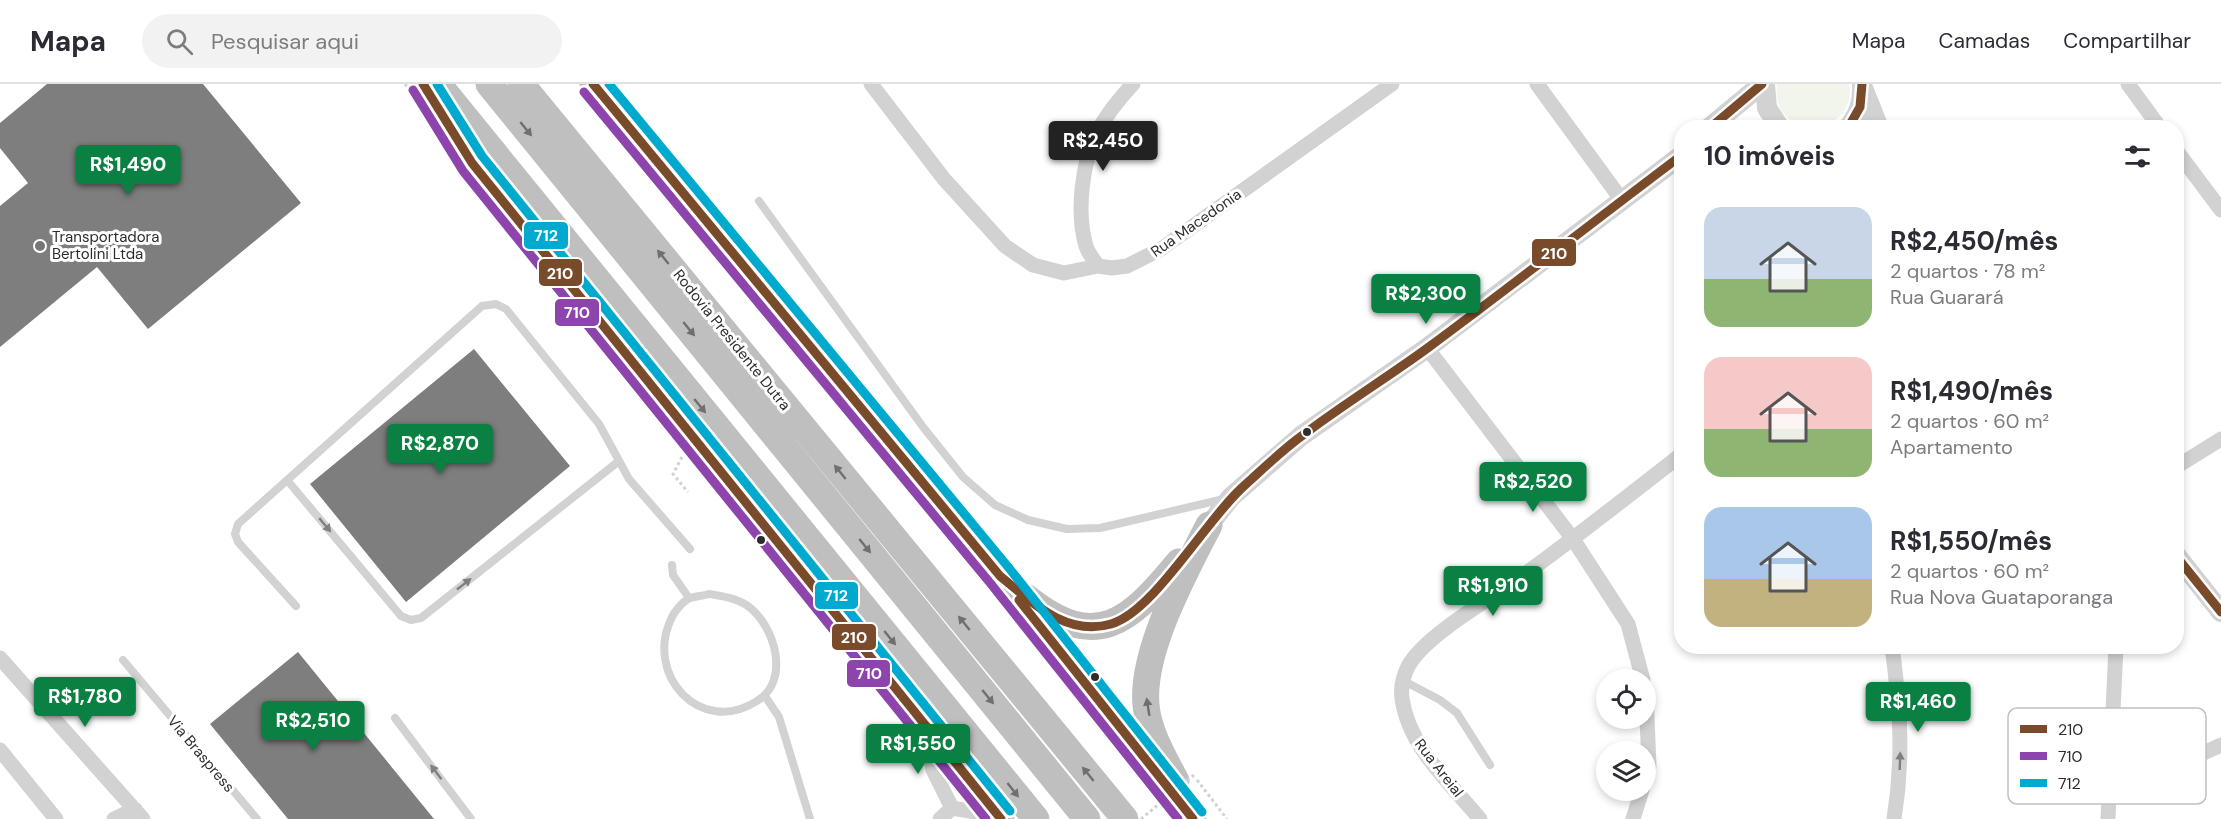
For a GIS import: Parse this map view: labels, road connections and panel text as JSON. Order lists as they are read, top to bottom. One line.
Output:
{"streets":{"highway":["Rodovia Presidente Dutra"],"street":["Rua Macedonia","Rua Areial"],"lane":["Via Braspress"]},"places":["Transportadora Bertolini Ltda"],"lines":["transit line 210","transit line 712","transit line 710"],"legend":["210","710","712"],"page":{"header":"Mapa","search":"Pesquisar aqui","nav":["Mapa","Camadas","Compartilhar"],"heading":"10 imóveis","price":["R$2,450","R$1,490","R$2,300","R$2,870","R$2,520","R$1,910","R$1,780","R$1,460","R$2,510","R$1,550"],"list":[{"name":"R$2,450/mês","note":"2 quartos · 78 m² · Rua Guarará"},{"name":"R$1,490/mês","note":"2 quartos · 60 m² · Apartamento"},{"name":"R$1,550/mês","note":"2 quartos · 60 m² · Rua Nova Guataporanga"}]}}
